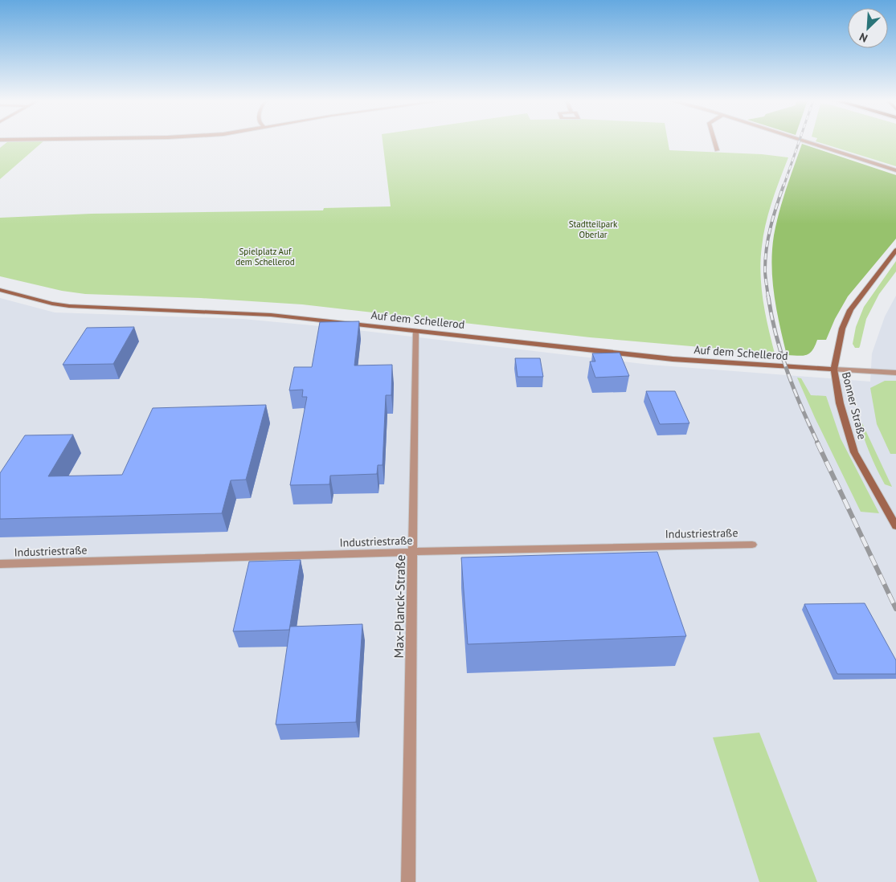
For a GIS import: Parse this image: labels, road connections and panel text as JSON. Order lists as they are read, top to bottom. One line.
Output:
{"streets":{"street":["Auf dem Schellerod","Bonner Straße","Industriestraße","Max-Planck-Straße"]},"crossings":[["Auf dem Schellerod","Bonner Straße"],["Auf dem Schellerod","Max-Planck-Straße"],["Industriestraße","Max-Planck-Straße"]],"parks":["Stadtteilpark Oberlar","Spielplatz Auf dem Schellerod"],"north":"bottom left"}
